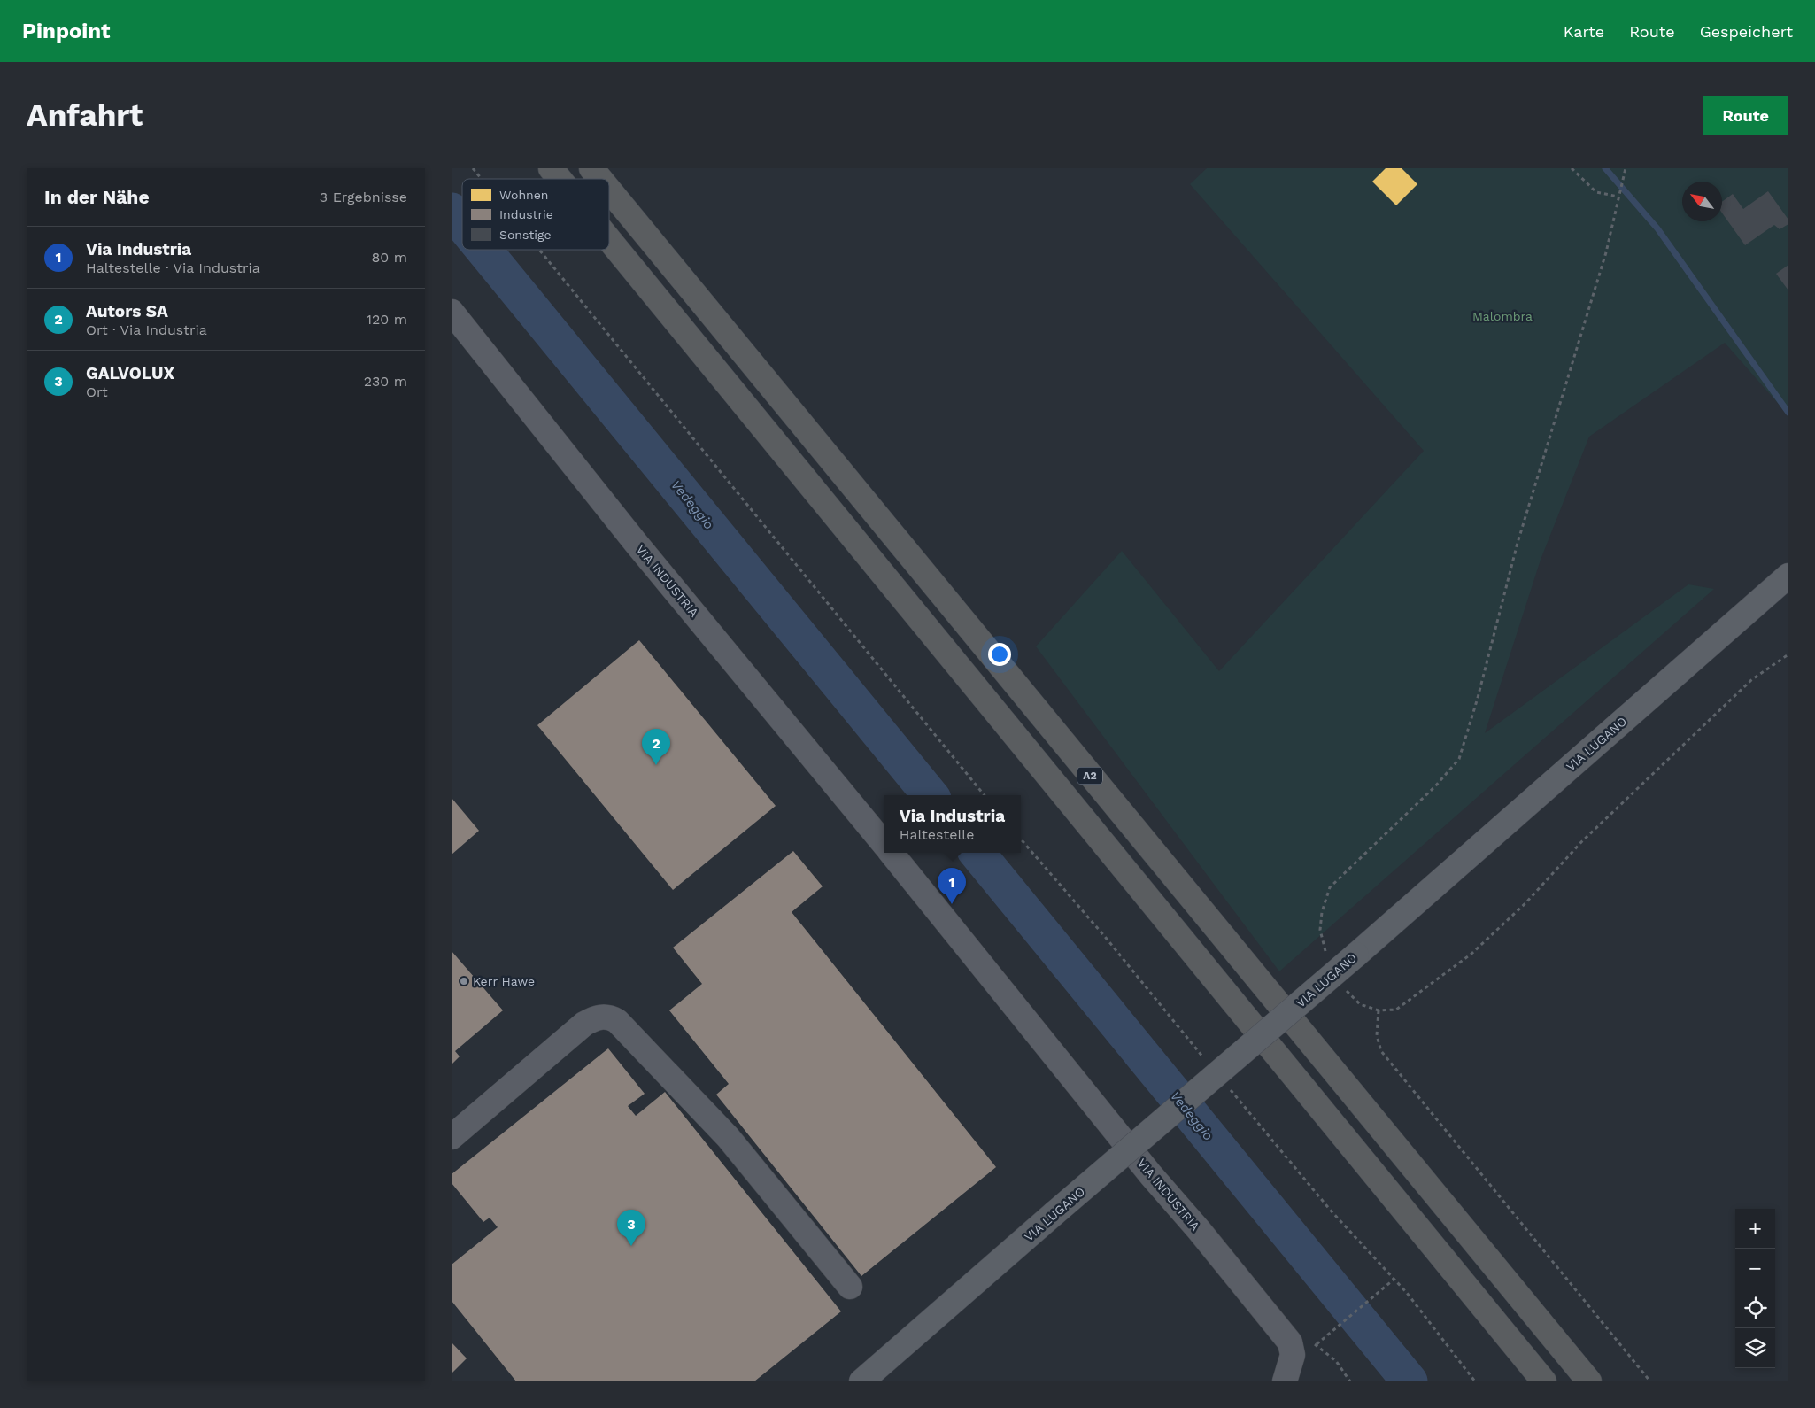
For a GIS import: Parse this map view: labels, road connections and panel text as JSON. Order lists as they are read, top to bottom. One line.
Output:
{"streets":{"highway":["A2"],"main road":["VIA LUGANO"],"street":["VIA INDUSTRIA"]},"water":["Vedeggio"],"parks":["Malombra"],"places":["Kerr Hawe"],"legend":["Wohnen","Industrie","Sonstige"],"north":"top left","page":{"header":"Pinpoint","nav":["Karte","Route","Gespeichert"],"buttons":"Route","title":"Anfahrt","heading":["In der Nähe","3 Ergebnisse"],"list":[{"mark":"1","name":"Via Industria","note":"Haltestelle · Via Industria","value":"80 m"},{"mark":"2","name":"Autors SA","note":"Ort · Via Industria","value":"120 m"},{"mark":"3","name":"GALVOLUX","note":"Ort","value":"230 m"}],"pins":["2","1","3"],"popup":["Via Industria","Haltestelle"],"map_buttons":["+","−"]}}
